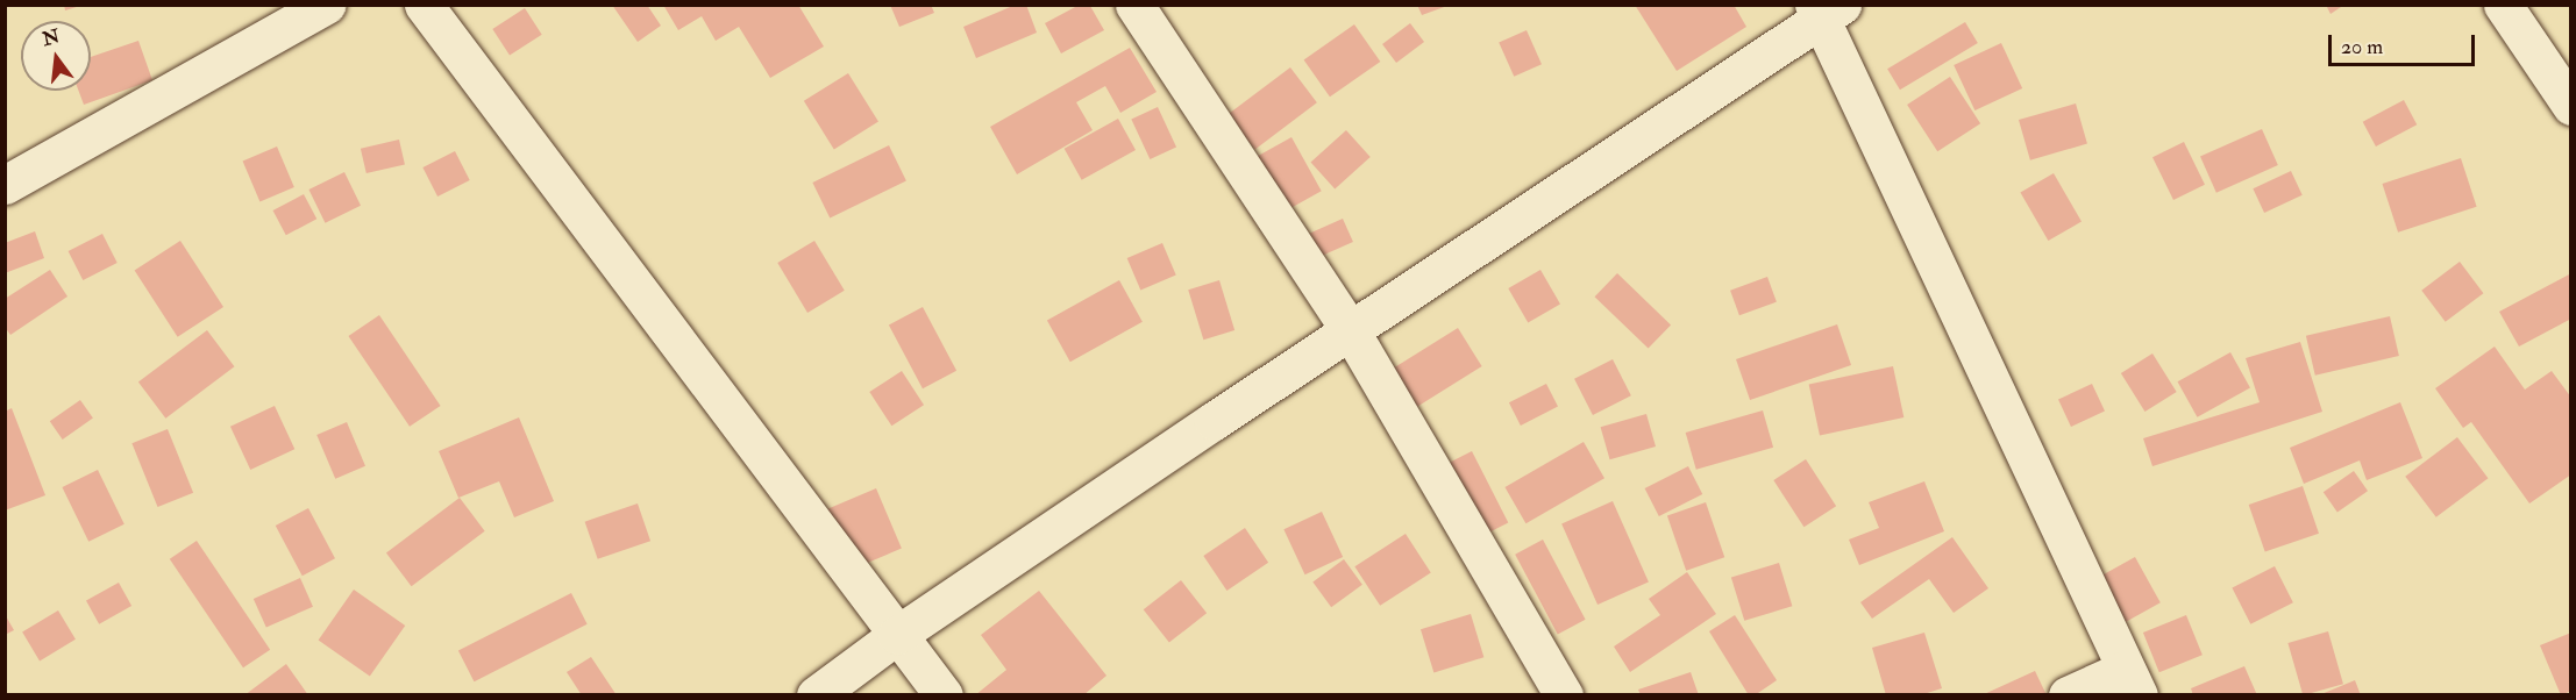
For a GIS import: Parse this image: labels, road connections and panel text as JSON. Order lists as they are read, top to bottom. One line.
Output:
{"scale_bar":"20 m","north":"top"}
